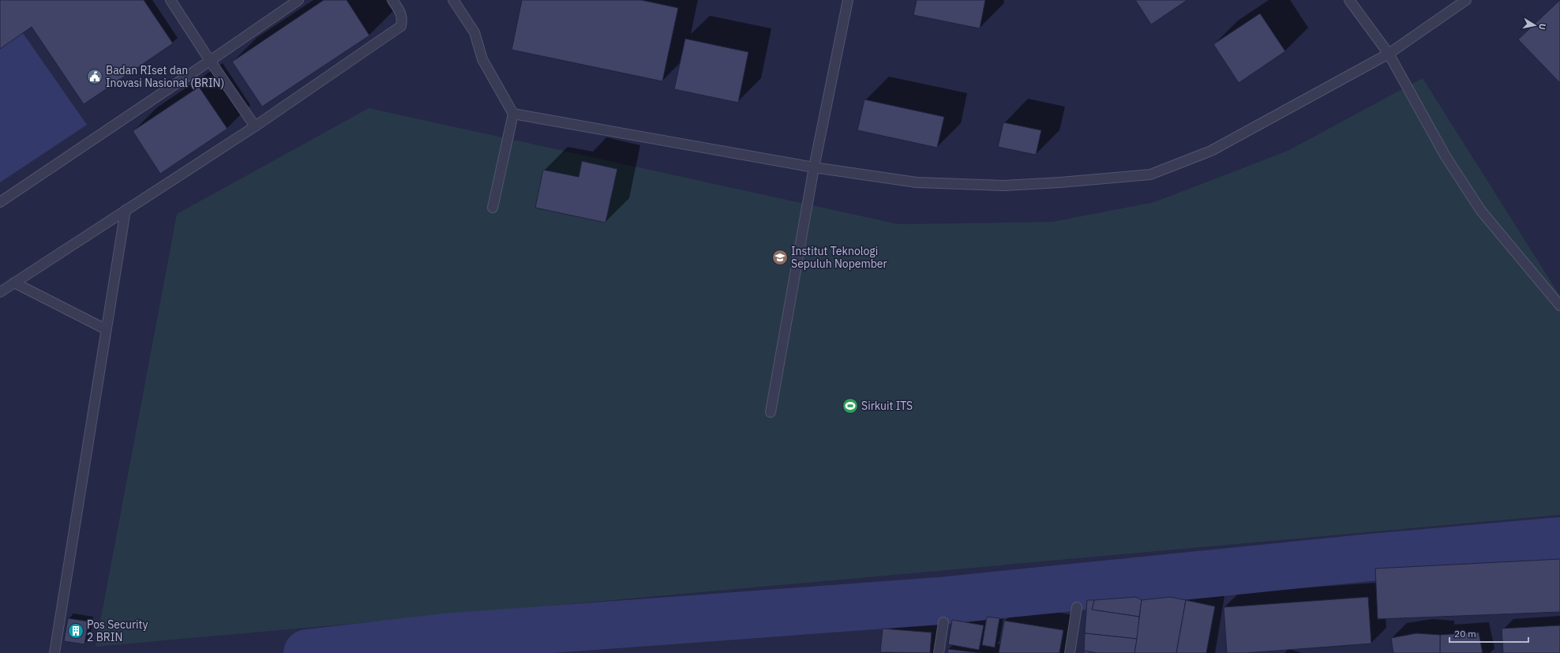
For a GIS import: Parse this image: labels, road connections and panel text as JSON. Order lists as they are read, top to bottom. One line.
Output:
{"places":{"public building":["Badan RIset dan Inovasi Nasional (BRIN)"],"school or university":["Institut Teknologi Sepuluh Nopember"],"sports":["Sirkuit ITS"],"building":["Pos Security 2 BRIN"]},"scale_bar":"20 m","north":"right"}
